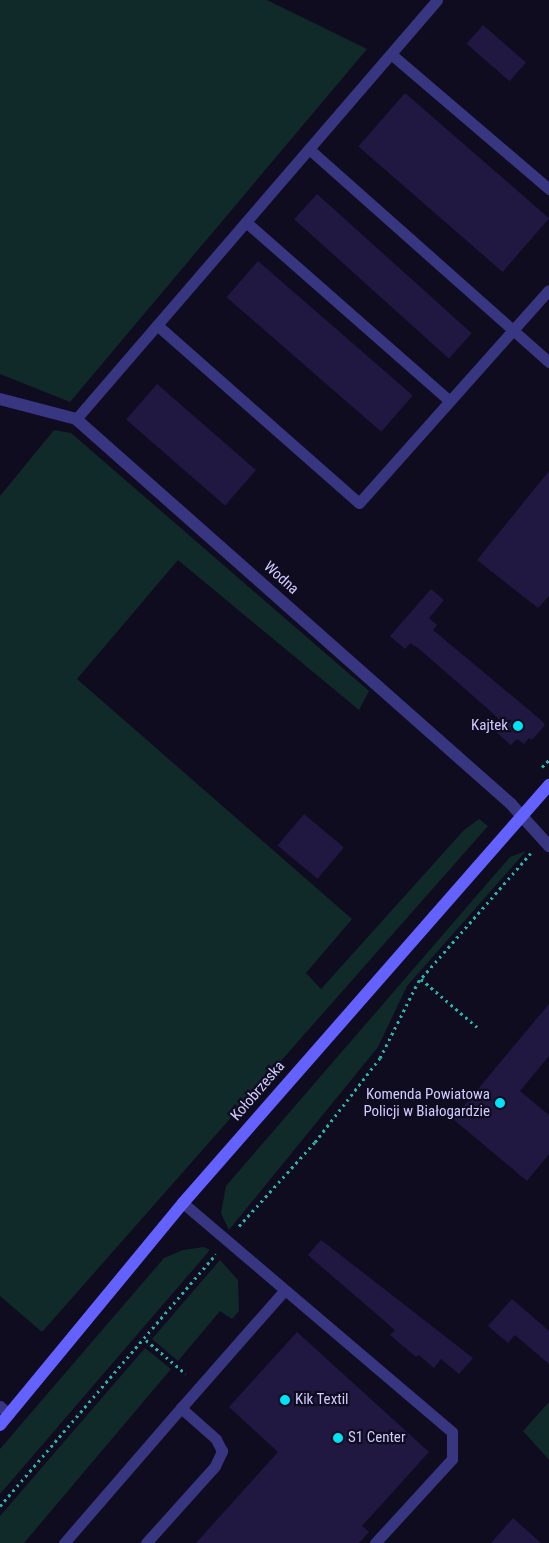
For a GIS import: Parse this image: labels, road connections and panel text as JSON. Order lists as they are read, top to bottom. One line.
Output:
{"streets":{"main road":["Kołobrzeska"],"street":["Wodna"]},"crossings":[["Wodna","Kołobrzeska"]],"places":["Kajtek","Komenda Powiatowa Policji w Białogardzie","Kik Textil","S1 Center"]}
